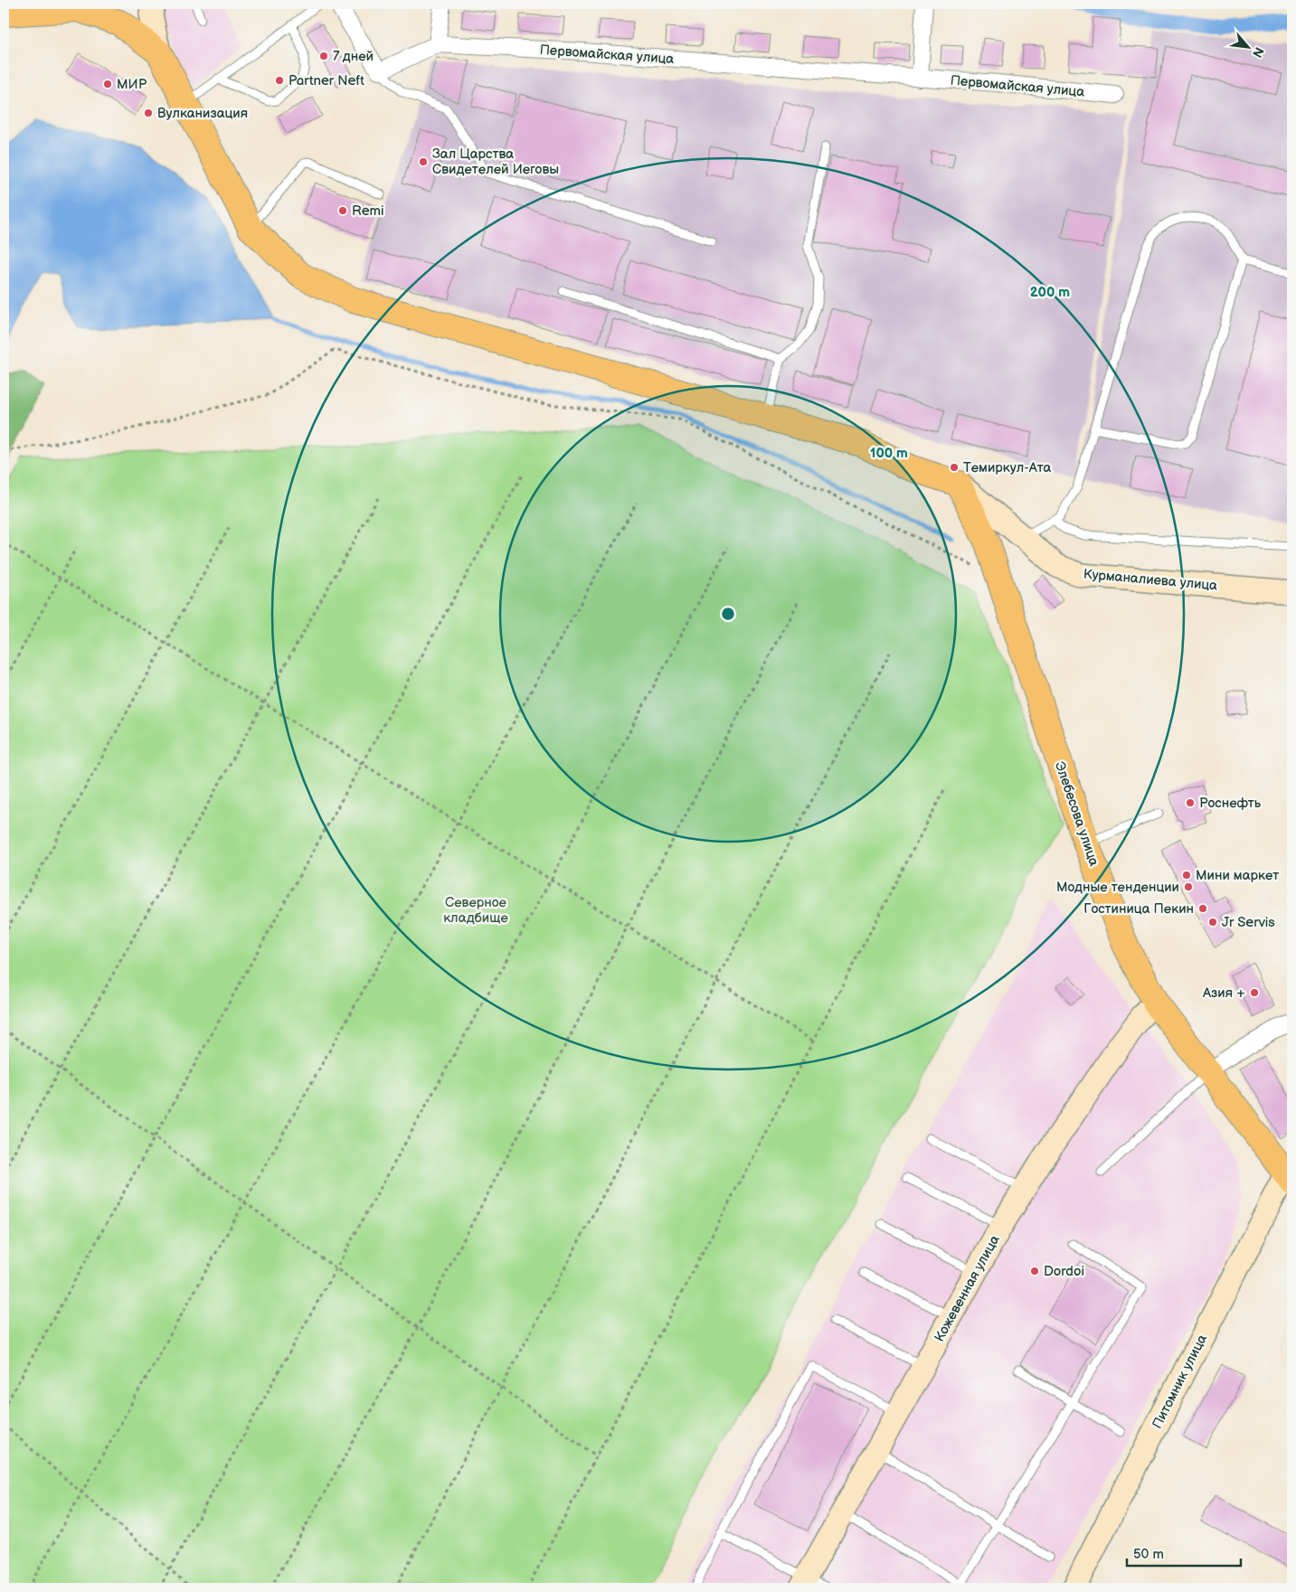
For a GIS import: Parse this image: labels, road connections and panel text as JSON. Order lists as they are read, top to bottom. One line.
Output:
{"streets":{"main road":["Элебесова улица"],"street":["Первомайская улица","Курманалиева улица","Кожевенная улица","Питомник улица"]},"crossings":[["Курманалиева улица","Элебесова улица"],["Элебесова улица","Кожевенная улица"],["Элебесова улица","Питомник улица"]],"parks":["Северное кладбище"],"places":["7 дней","Partner Neft","МИР","Вулканизация","Зал Царства Свидетелей Иеговы","Remi","Темиркул-Ата","Роснефть","Мини маркет","Модные тенденции","Гостиница Пекин","Jr Servis","Азия +","Dordoi"],"scale_bar":"50 m","north":"bottom right","rings":["200 m","100 m"]}
